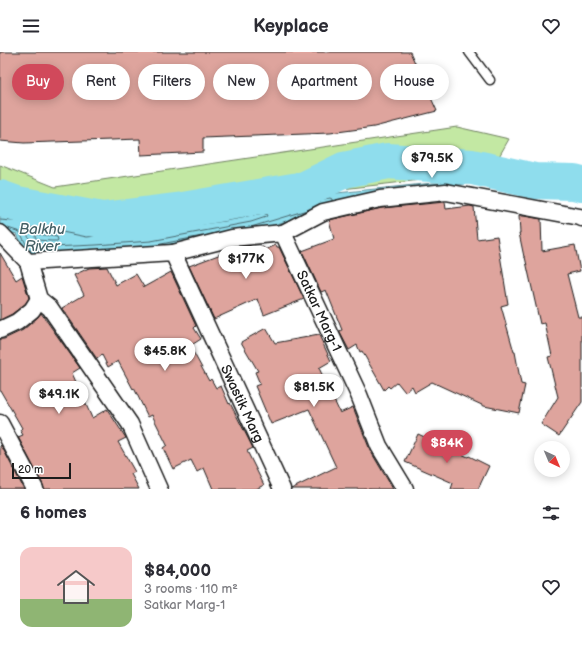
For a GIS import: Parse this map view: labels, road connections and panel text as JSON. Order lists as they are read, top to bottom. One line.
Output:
{"streets":{"street":["Satkar Marg-1","Swastik Marg"]},"water":["Balkhu River"],"scale_bar":"20 m","north":"bottom right","page":{"header":"Keyplace","chip":["Buy","Rent","Filters","New","Apartment","House"],"price":["$79.5K","$177K","$45.8K","$81.5K","$49.1K","$84K"],"scale":"20 m","heading":"6 homes","list":[{"name":"$84,000","note":"3 rooms · 110 m² · Satkar Marg-1"}]}}
